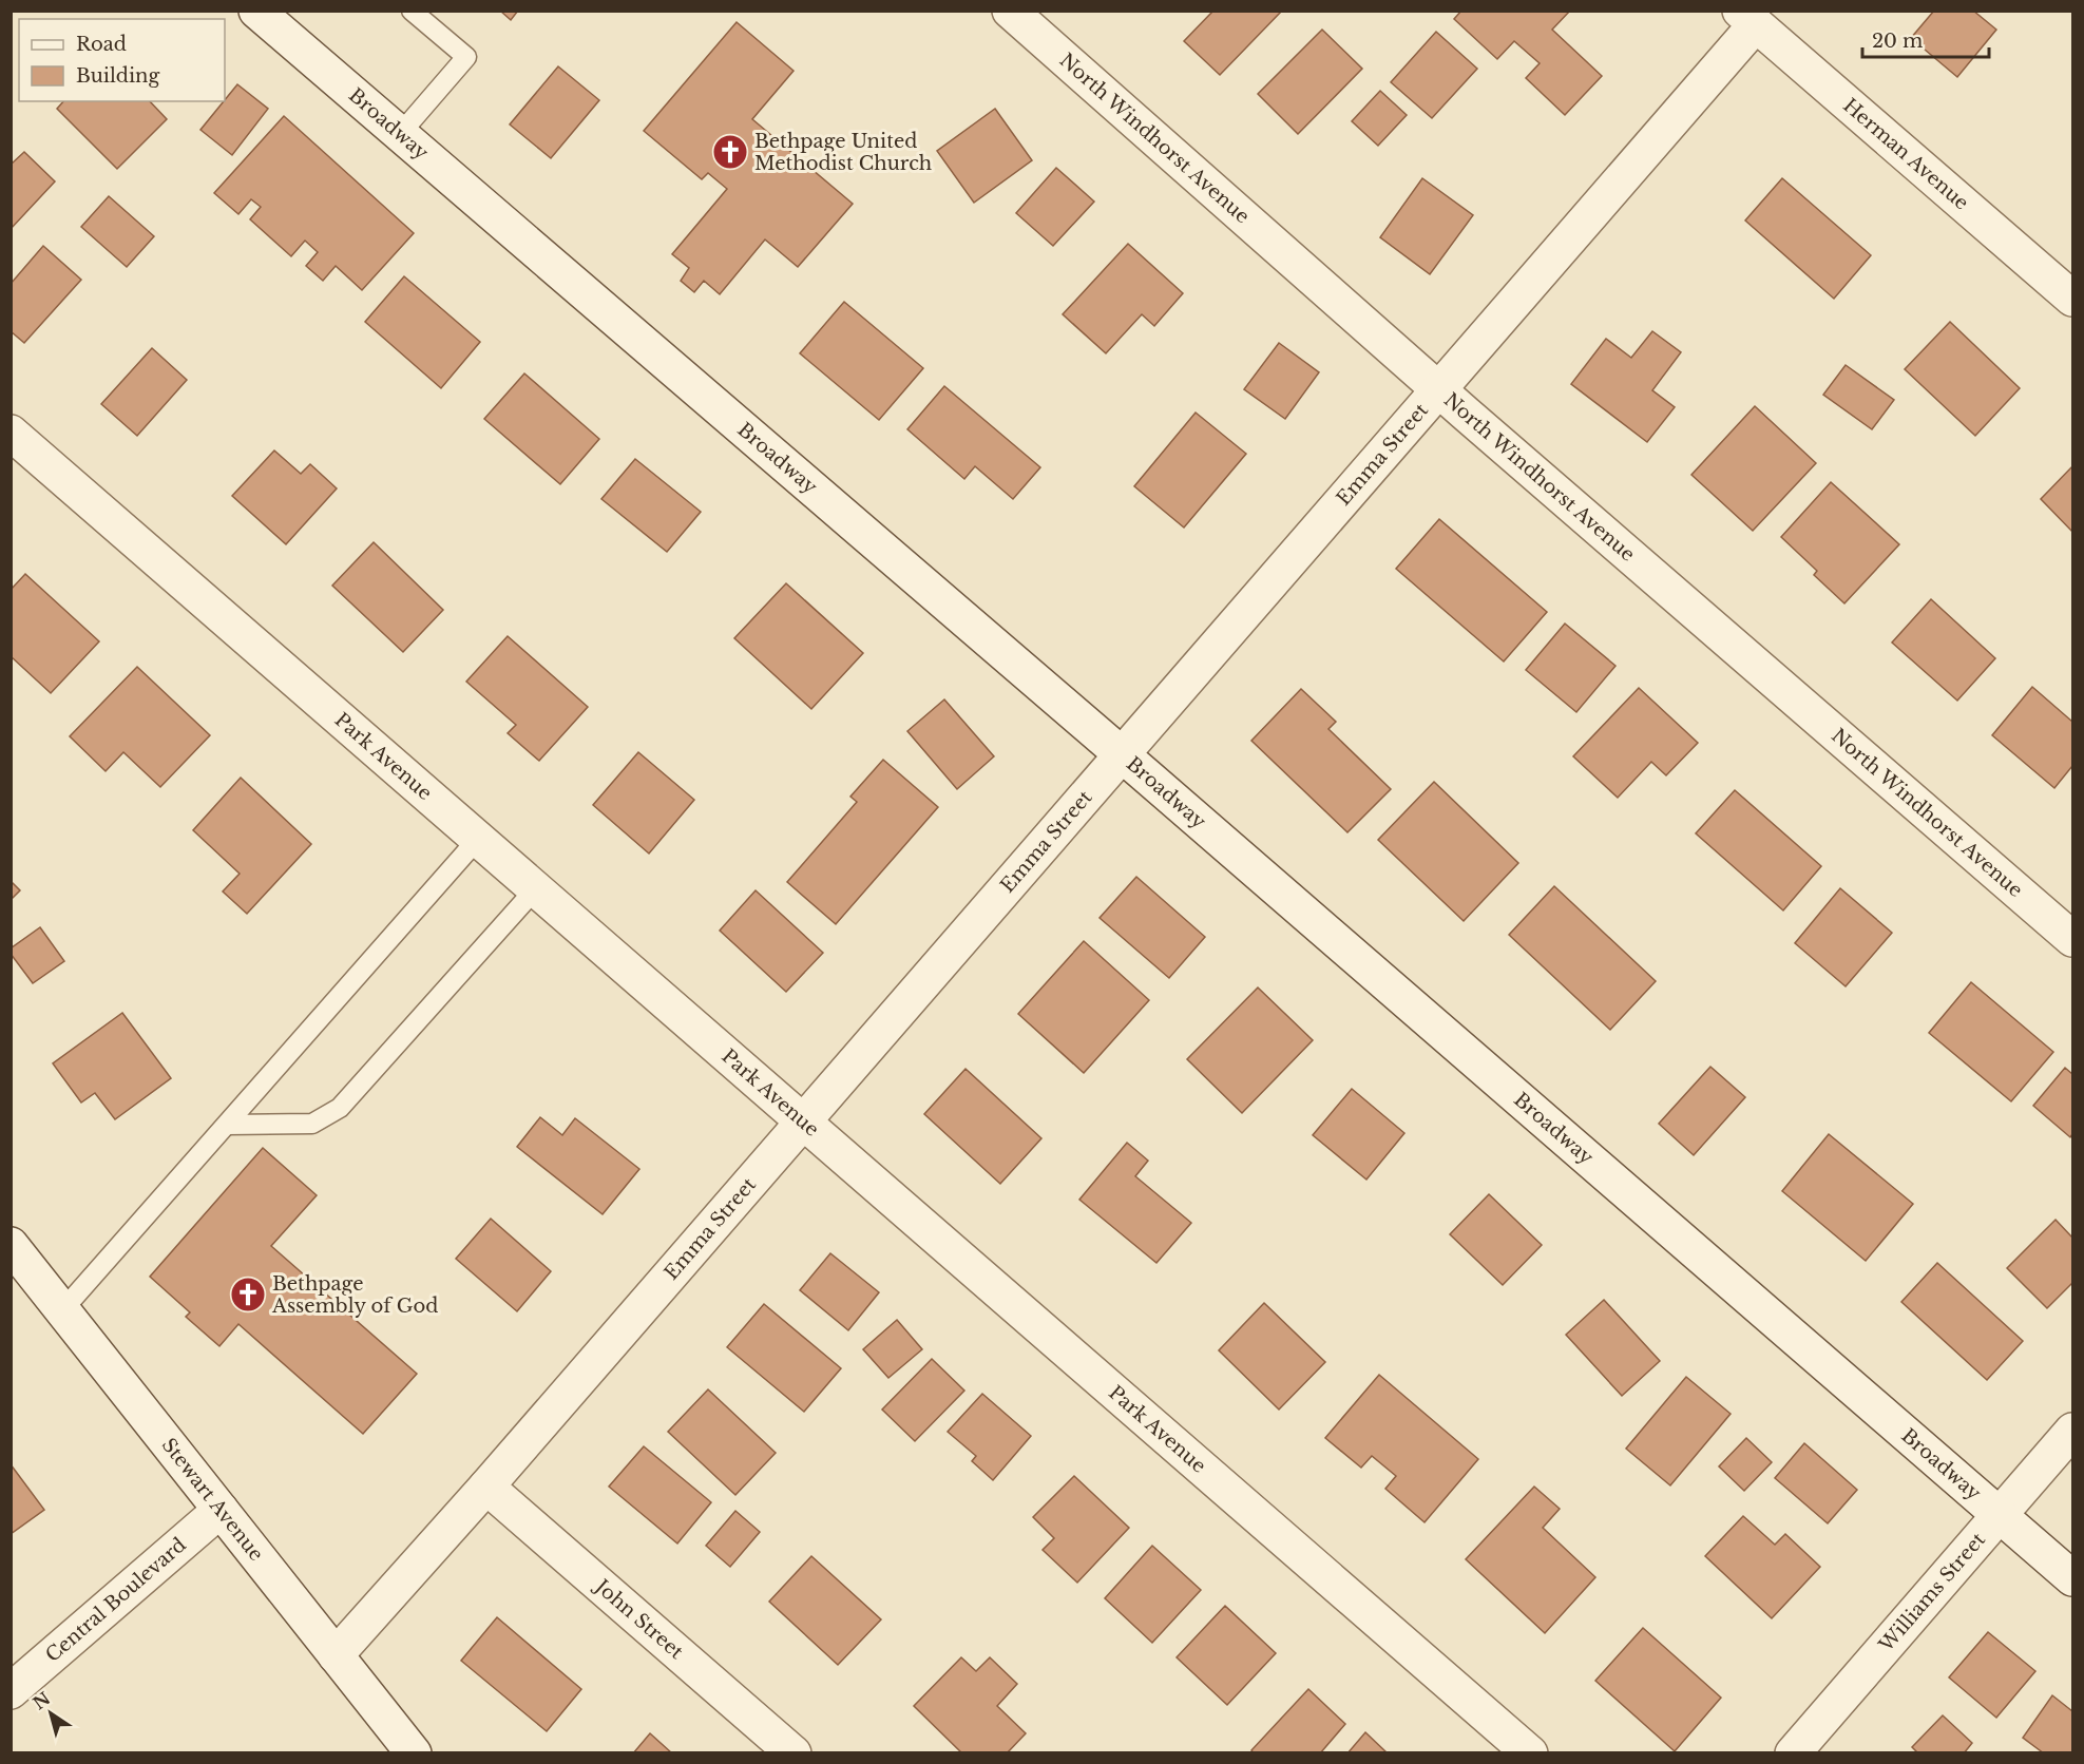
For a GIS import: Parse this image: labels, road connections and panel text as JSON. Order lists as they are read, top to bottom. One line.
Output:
{"streets":{"street":["Broadway","North Windhorst Avenue","Herman Avenue","Emma Street","Park Avenue","Stewart Avenue","Williams Street","Central Boulevard","John Street"]},"crossings":[["Broadway","Emma Street"],["Broadway","Williams Street"],["North Windhorst Avenue","Emma Street"],["Herman Avenue","Emma Street"],["Emma Street","Park Avenue"],["Emma Street","Stewart Avenue"],["Emma Street","John Street"],["Stewart Avenue","Central Boulevard"]],"places":{"church":["Bethpage United Methodist Church","Bethpage Assembly of God"]},"legend":["Road","Building"],"scale_bar":"20 m","north":"top left"}
